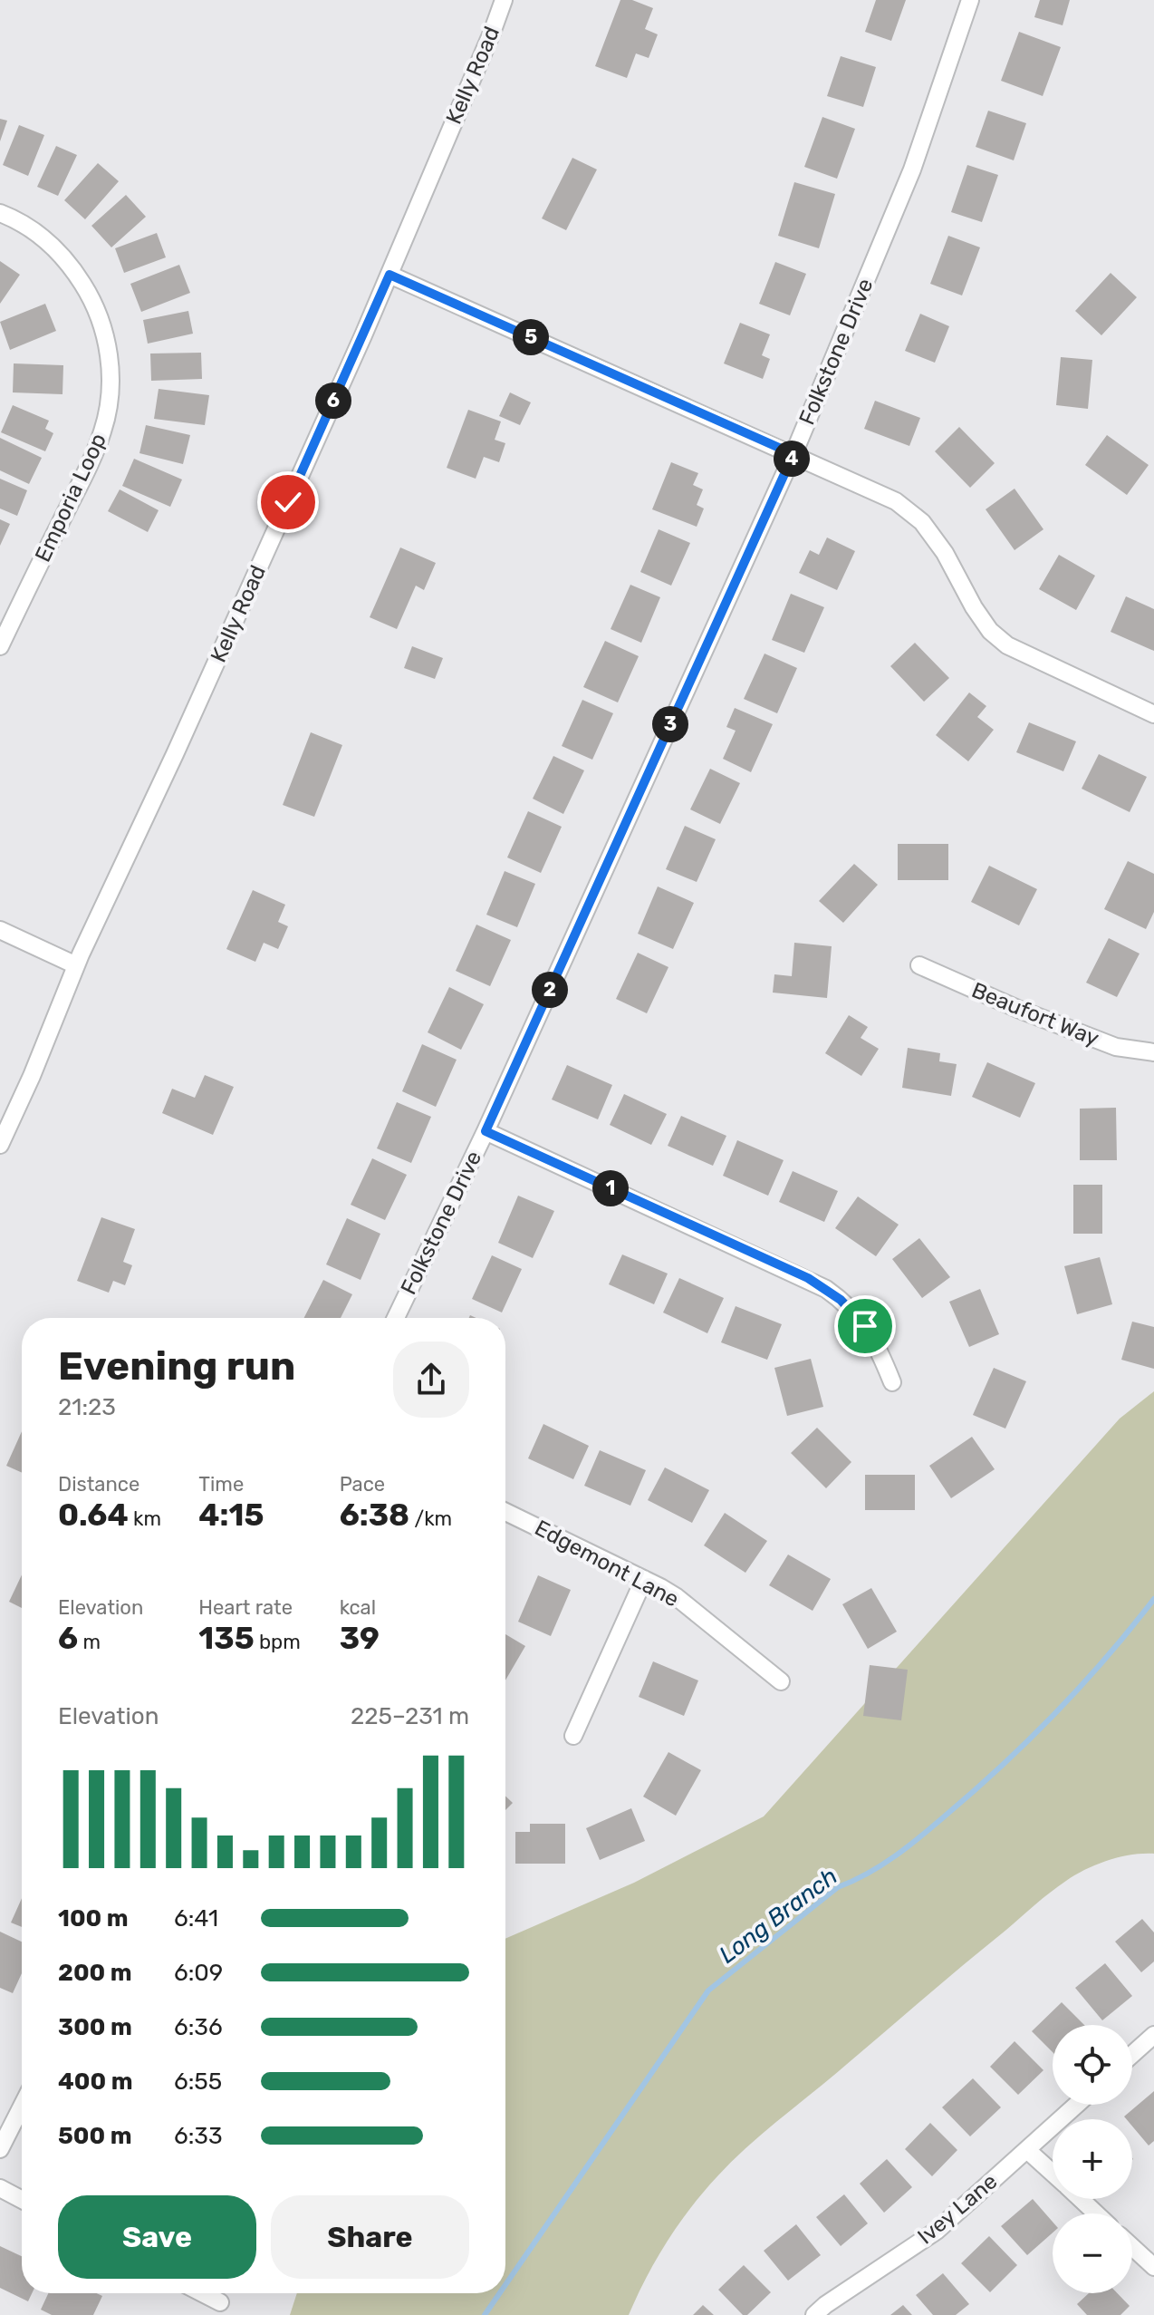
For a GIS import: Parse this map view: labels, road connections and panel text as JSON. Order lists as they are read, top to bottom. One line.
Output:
{"streets":{"street":["Kelly Road","Folkstone Drive","Emporia Loop","Beaufort Way","Edgemont Lane","Ivey Lane"]},"water":["Long Branch"],"page":{"pins":["5","6","4","3","2","1"],"heading":["Evening run","21:23"],"stats":[["Distance","0.64 km"],["Time","4:15"],["Pace","6:38 /km"],["Elevation","6 m"],["Heart rate","135 bpm"],["kcal","39"]],"chart":["Elevation","225–231 m"],"list":[{"name":"100 m","note":"6:41"},{"name":"200 m","note":"6:09"},{"name":"300 m","note":"6:36"},{"name":"400 m","note":"6:55"},{"name":"500 m","note":"6:33"}],"map_buttons":["+","−"],"buttons":["Save","Share"]}}
